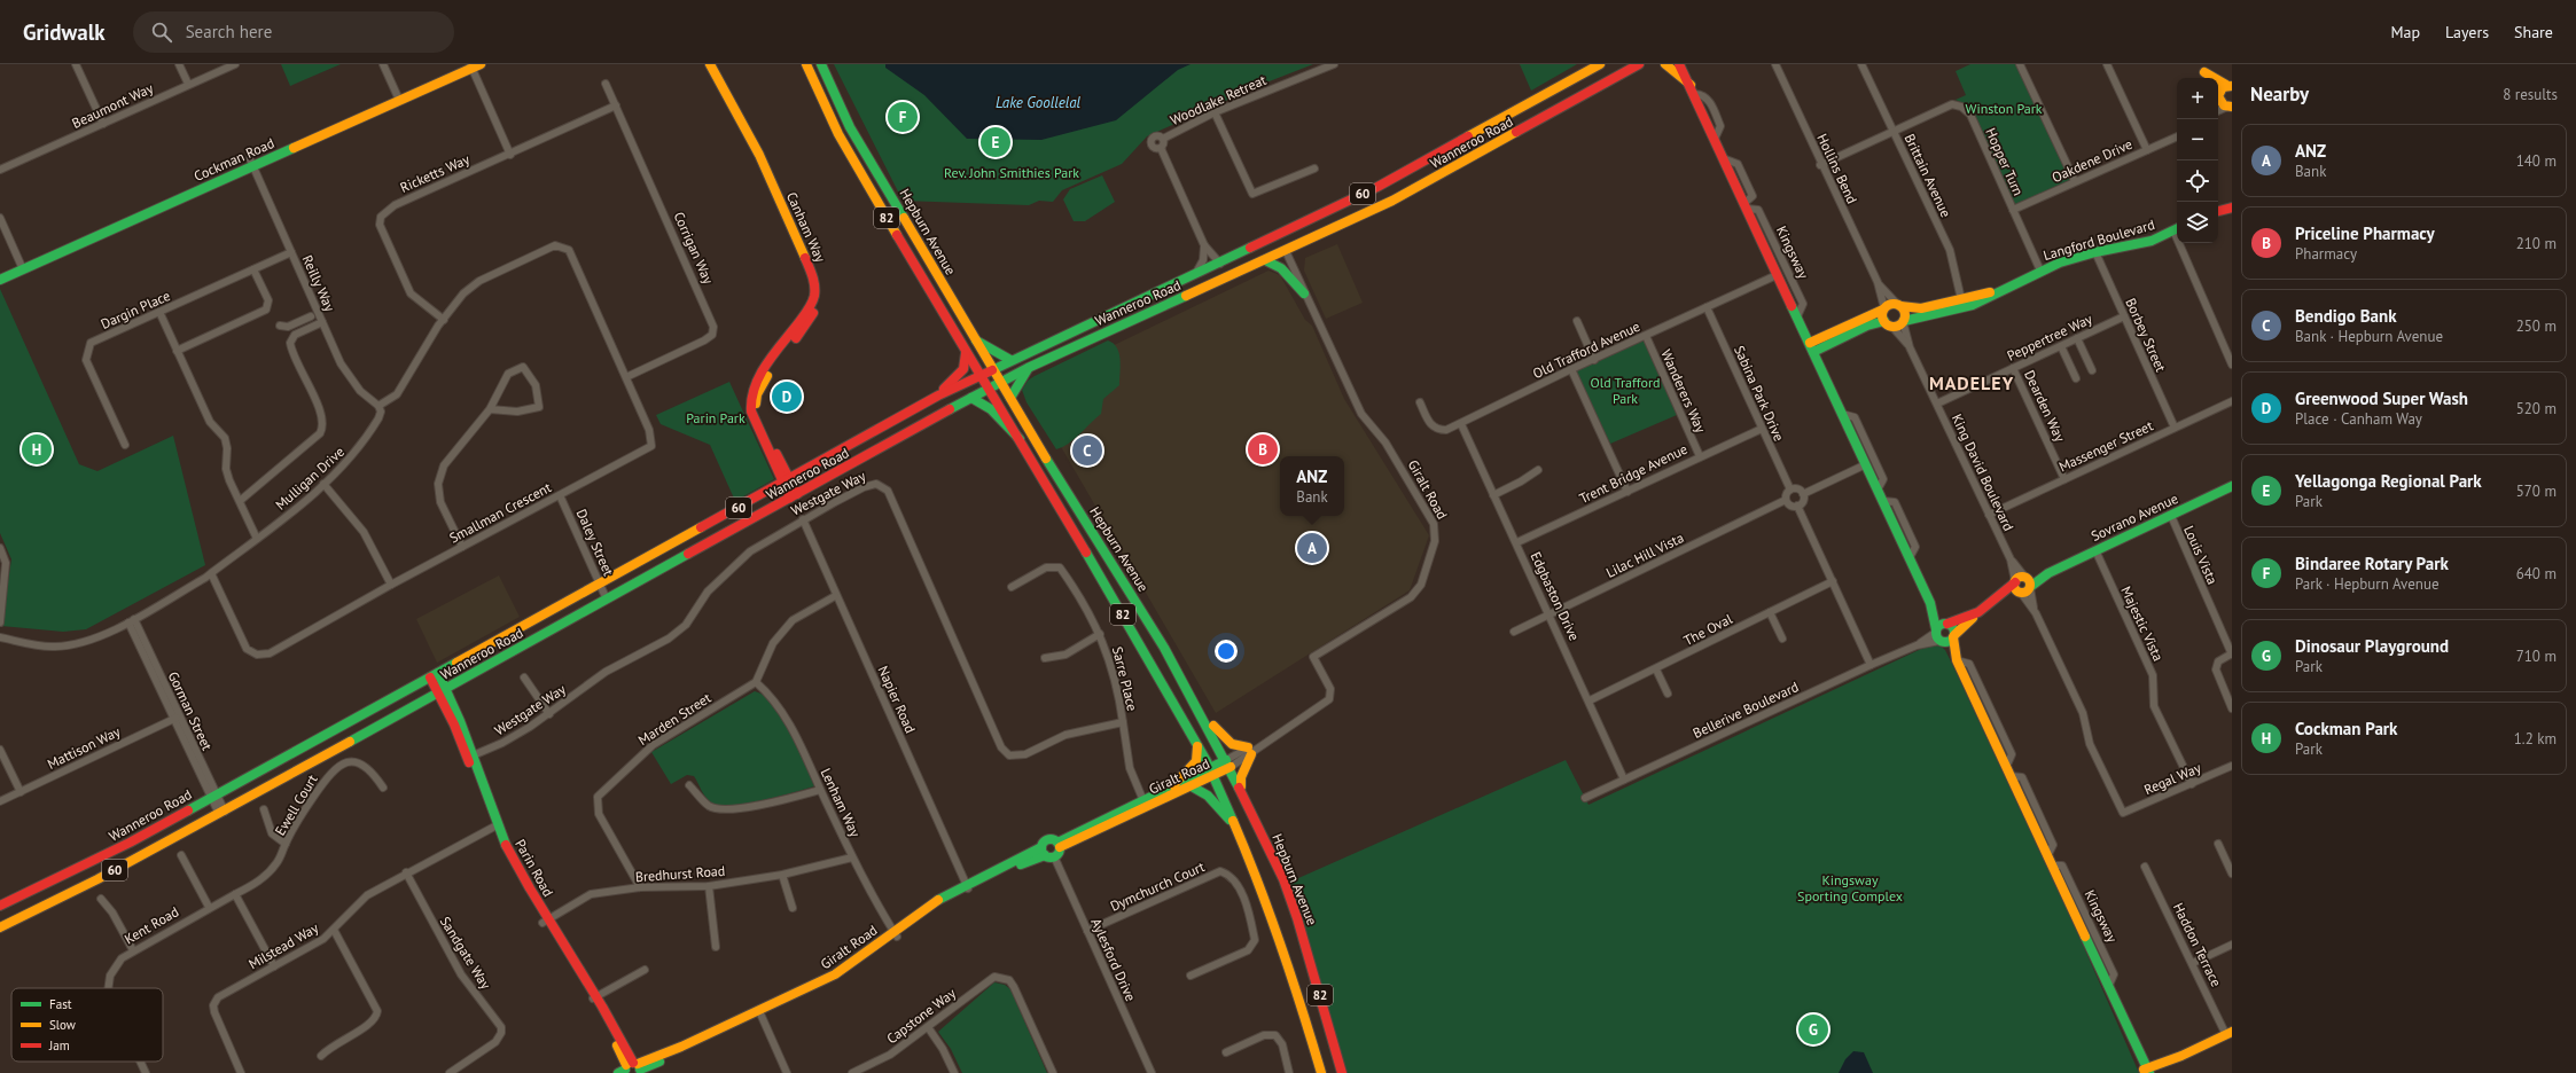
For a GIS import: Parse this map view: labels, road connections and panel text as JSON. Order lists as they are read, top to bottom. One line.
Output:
{"streets":{"main road":["Wanneroo Road","Cockman Road","60","82","Canham Way","Hepburn Avenue","Langford Boulevard","Kingsway","Giralt Road","Sovrano Avenue","Parin Road"],"street":["Woodlake Retreat","Beaumont Way","Oakdene Drive","Hopper Turn","Hollins Bend","Ricketts Way","Brittain Avenue","Corrigan Way","Reilly Way","Dargin Place","Borbey Street","Peppertree Way","Old Trafford Avenue","Wanderers Way","Sabina Park Drive","Dearden Way","Massenger Street","King David Boulevard","Trent Bridge Avenue","Mulligan Drive","Westgate Way","Smallman Crescent","Daley Street","Lilac Hill Vista","Louis Vista","Edgbaston Drive","Majestic Vista","The Oval","Sarre Place","Napier Road","Bellerive Boulevard","Gorman Street","Marden Street","Mattison Way","Regal Way","Lenham Way","Ewell Court","Bredhurst Road","Dymchurch Court","Kent Road","Haddon Terrace","Milstead Way","Sandgate Way","Aylesford Drive","Capstone Way"]},"crossings":[["Wanneroo Road","Canham Way"],["Wanneroo Road","Hepburn Avenue"],["Wanneroo Road","Giralt Road"],["Wanneroo Road","Daley Street"],["Wanneroo Road","Gorman Street"],["Wanneroo Road","Parin Road"],["Cockman Road","Reilly Way"],["Oakdene Drive","Hopper Turn"],["Hopper Turn","Hollins Bend"],["Hopper Turn","Brittain Avenue"],["Hopper Turn","Langford Boulevard"],["Hollins Bend","Langford Boulevard"],["Hollins Bend","King David Boulevard"],["Ricketts Way","Corrigan Way"],["Ricketts Way","Smallman Crescent"],["Brittain Avenue","Langford Boulevard"],["Hepburn Avenue","Giralt Road"],["Langford Boulevard","Borbey Street"],["Langford Boulevard","King David Boulevard"],["Corrigan Way","Smallman Crescent"],["Kingsway","Old Trafford Avenue"],["Kingsway","Bellerive Boulevard"],["Reilly Way","Dargin Place"],["Reilly Way","Mulligan Drive"],["Borbey Street","Peppertree Way"],["Borbey Street","Massenger Street"],["Peppertree Way","Dearden Way"],["Peppertree Way","King David Boulevard"],["Old Trafford Avenue","Wanderers Way"],["Old Trafford Avenue","Sabina Park Drive"],["Old Trafford Avenue","Edgbaston Drive"],["Wanderers Way","Trent Bridge Avenue"],["Sabina Park Drive","Trent Bridge Avenue"],["Sabina Park Drive","Lilac Hill Vista"],["Dearden Way","Massenger Street"],["Massenger Street","King David Boulevard"],["King David Boulevard","Sovrano Avenue"],["King David Boulevard","Regal Way"],["Trent Bridge Avenue","Edgbaston Drive"],["Mulligan Drive","Smallman Crescent"],["Mulligan Drive","Gorman Street"],["Giralt Road","Napier Road"],["Giralt Road","Lenham Way"],["Giralt Road","Parin Road"],["Giralt Road","Aylesford Drive"],["Westgate Way","Sarre Place"],["Westgate Way","Napier Road"],["Westgate Way","Parin Road"],["Smallman Crescent","Daley Street"],["Sovrano Avenue","Louis Vista"],["Sovrano Avenue","Majestic Vista"],["Lilac Hill Vista","Edgbaston Drive"],["Edgbaston Drive","The Oval"],["Edgbaston Drive","Bellerive Boulevard"],["Majestic Vista","Regal Way"],["Gorman Street","Mattison Way"],["Marden Street","Lenham Way"],["Marden Street","Bredhurst Road"],["Lenham Way","Bredhurst Road"],["Ewell Court","Kent Road"],["Parin Road","Bredhurst Road"],["Parin Road","Milstead Way"],["Dymchurch Court","Aylesford Drive"],["Milstead Way","Sandgate Way"]],"districts":["MADELEY"],"water":["Lake Goollelal"],"parks":["Winston Park","Rev. John Smithies Park","Old Trafford Park","Parin Park","Kingsway Sporting Complex"],"legend":["Fast","Slow","Jam"],"page":{"header":"Gridwalk","search":"Search here","nav":["Map","Layers","Share"],"heading":["Nearby","8 results"],"map_buttons":["+","−"],"pins":["F","E","D","B","H","C","A","G"],"list":[{"mark":"A","name":"ANZ","note":"Bank","value":"140 m"},{"mark":"B","name":"Priceline Pharmacy","note":"Pharmacy","value":"210 m"},{"mark":"C","name":"Bendigo Bank","note":"Bank · Hepburn Avenue","value":"250 m"},{"mark":"D","name":"Greenwood Super Wash","note":"Place · Canham Way","value":"520 m"},{"mark":"E","name":"Yellagonga Regional Park","note":"Park","value":"570 m"},{"mark":"F","name":"Bindaree Rotary Park","note":"Park · Hepburn Avenue","value":"640 m"},{"mark":"G","name":"Dinosaur Playground","note":"Park","value":"710 m"},{"mark":"H","name":"Cockman Park","note":"Park","value":"1.2 km"}],"popup":["ANZ","Bank"]}}
